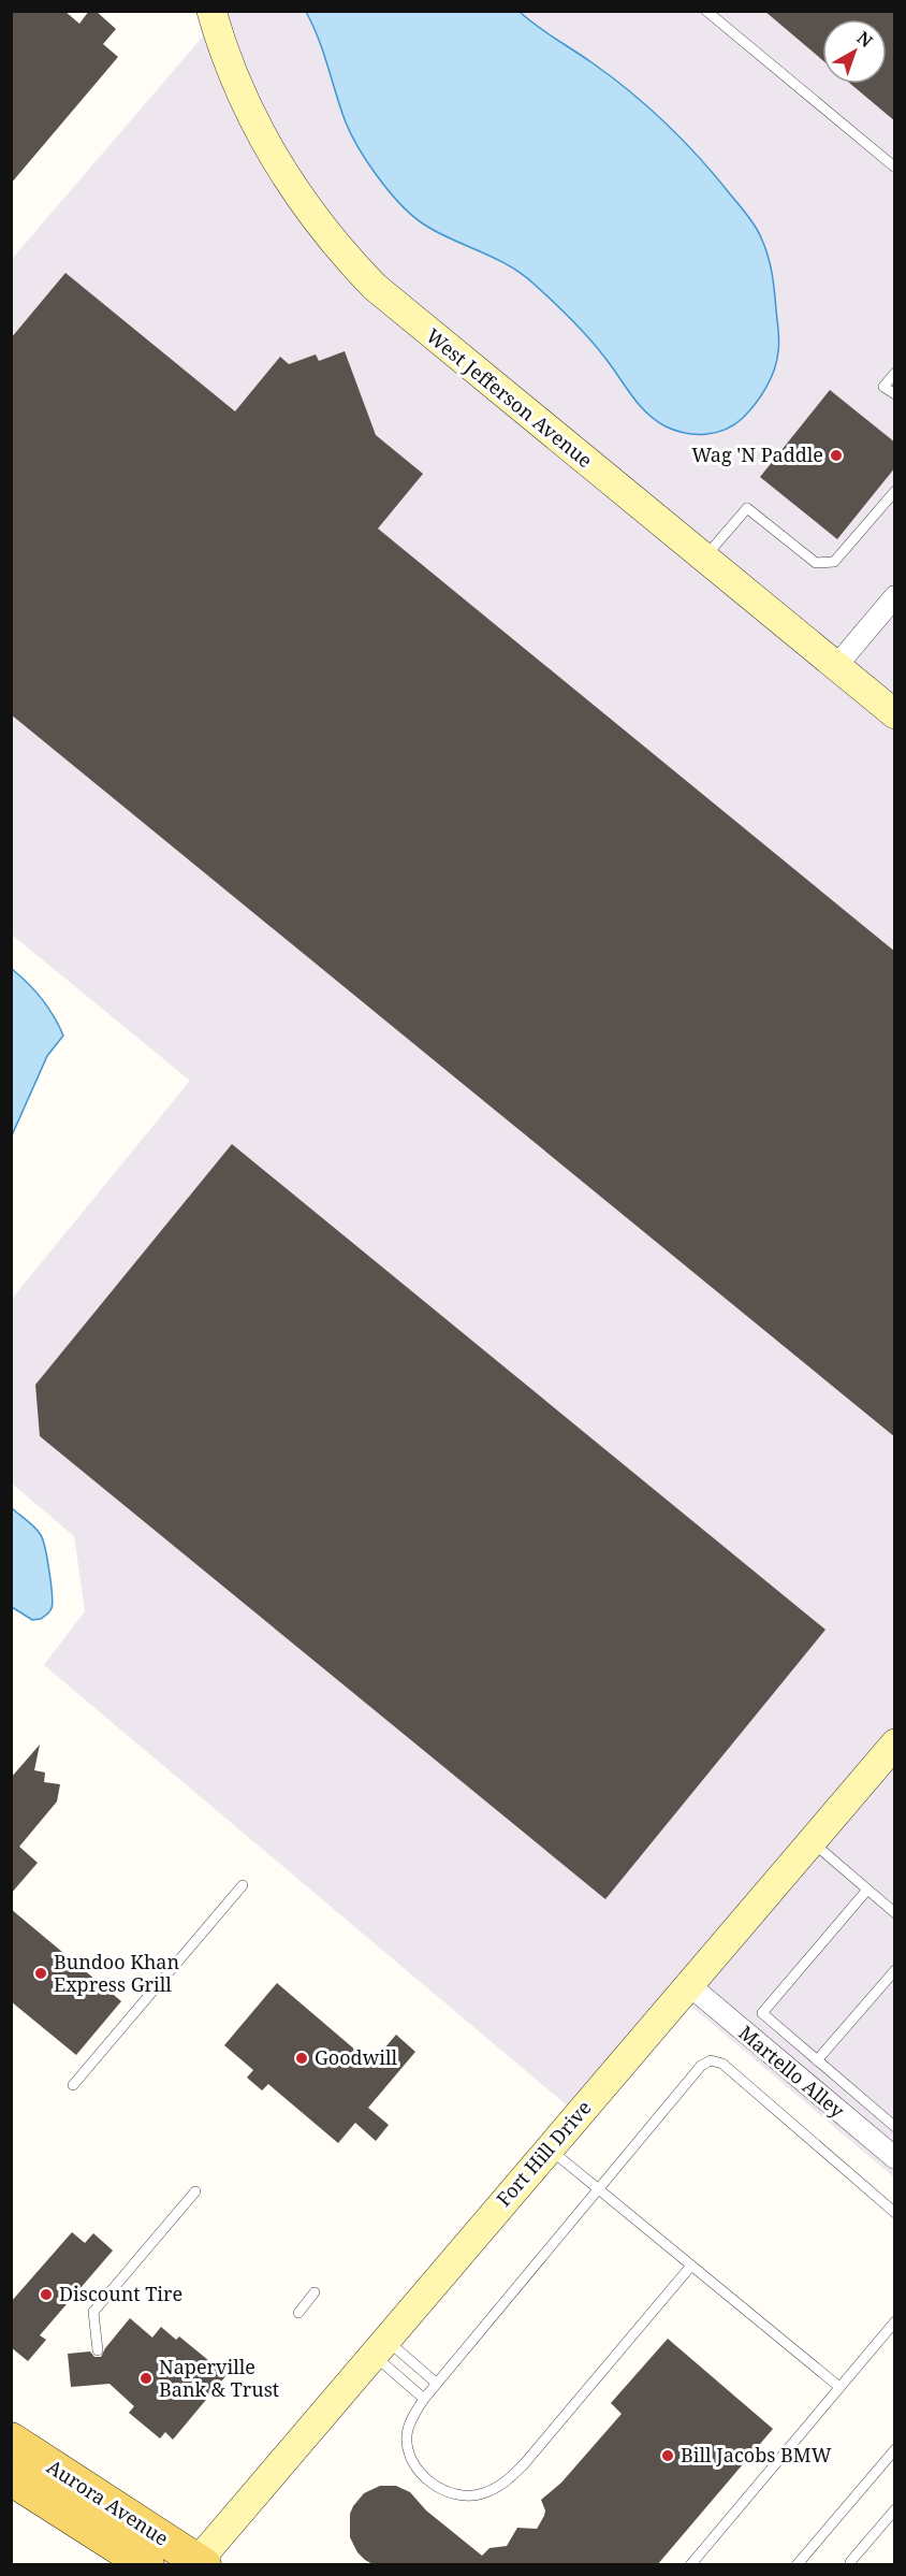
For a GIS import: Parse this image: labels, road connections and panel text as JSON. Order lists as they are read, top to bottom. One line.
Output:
{"streets":{"main road":["Aurora Avenue"],"street":["West Jefferson Avenue","Martello Alley","Fort Hill Drive"]},"crossings":[["Martello Alley","Fort Hill Drive"],["Fort Hill Drive","Aurora Avenue"]],"places":["Wag 'N Paddle","Bundoo Khan Express Grill","Goodwill","Discount Tire","Naperville Bank & Trust","Bill Jacobs BMW"],"north":"top right"}
